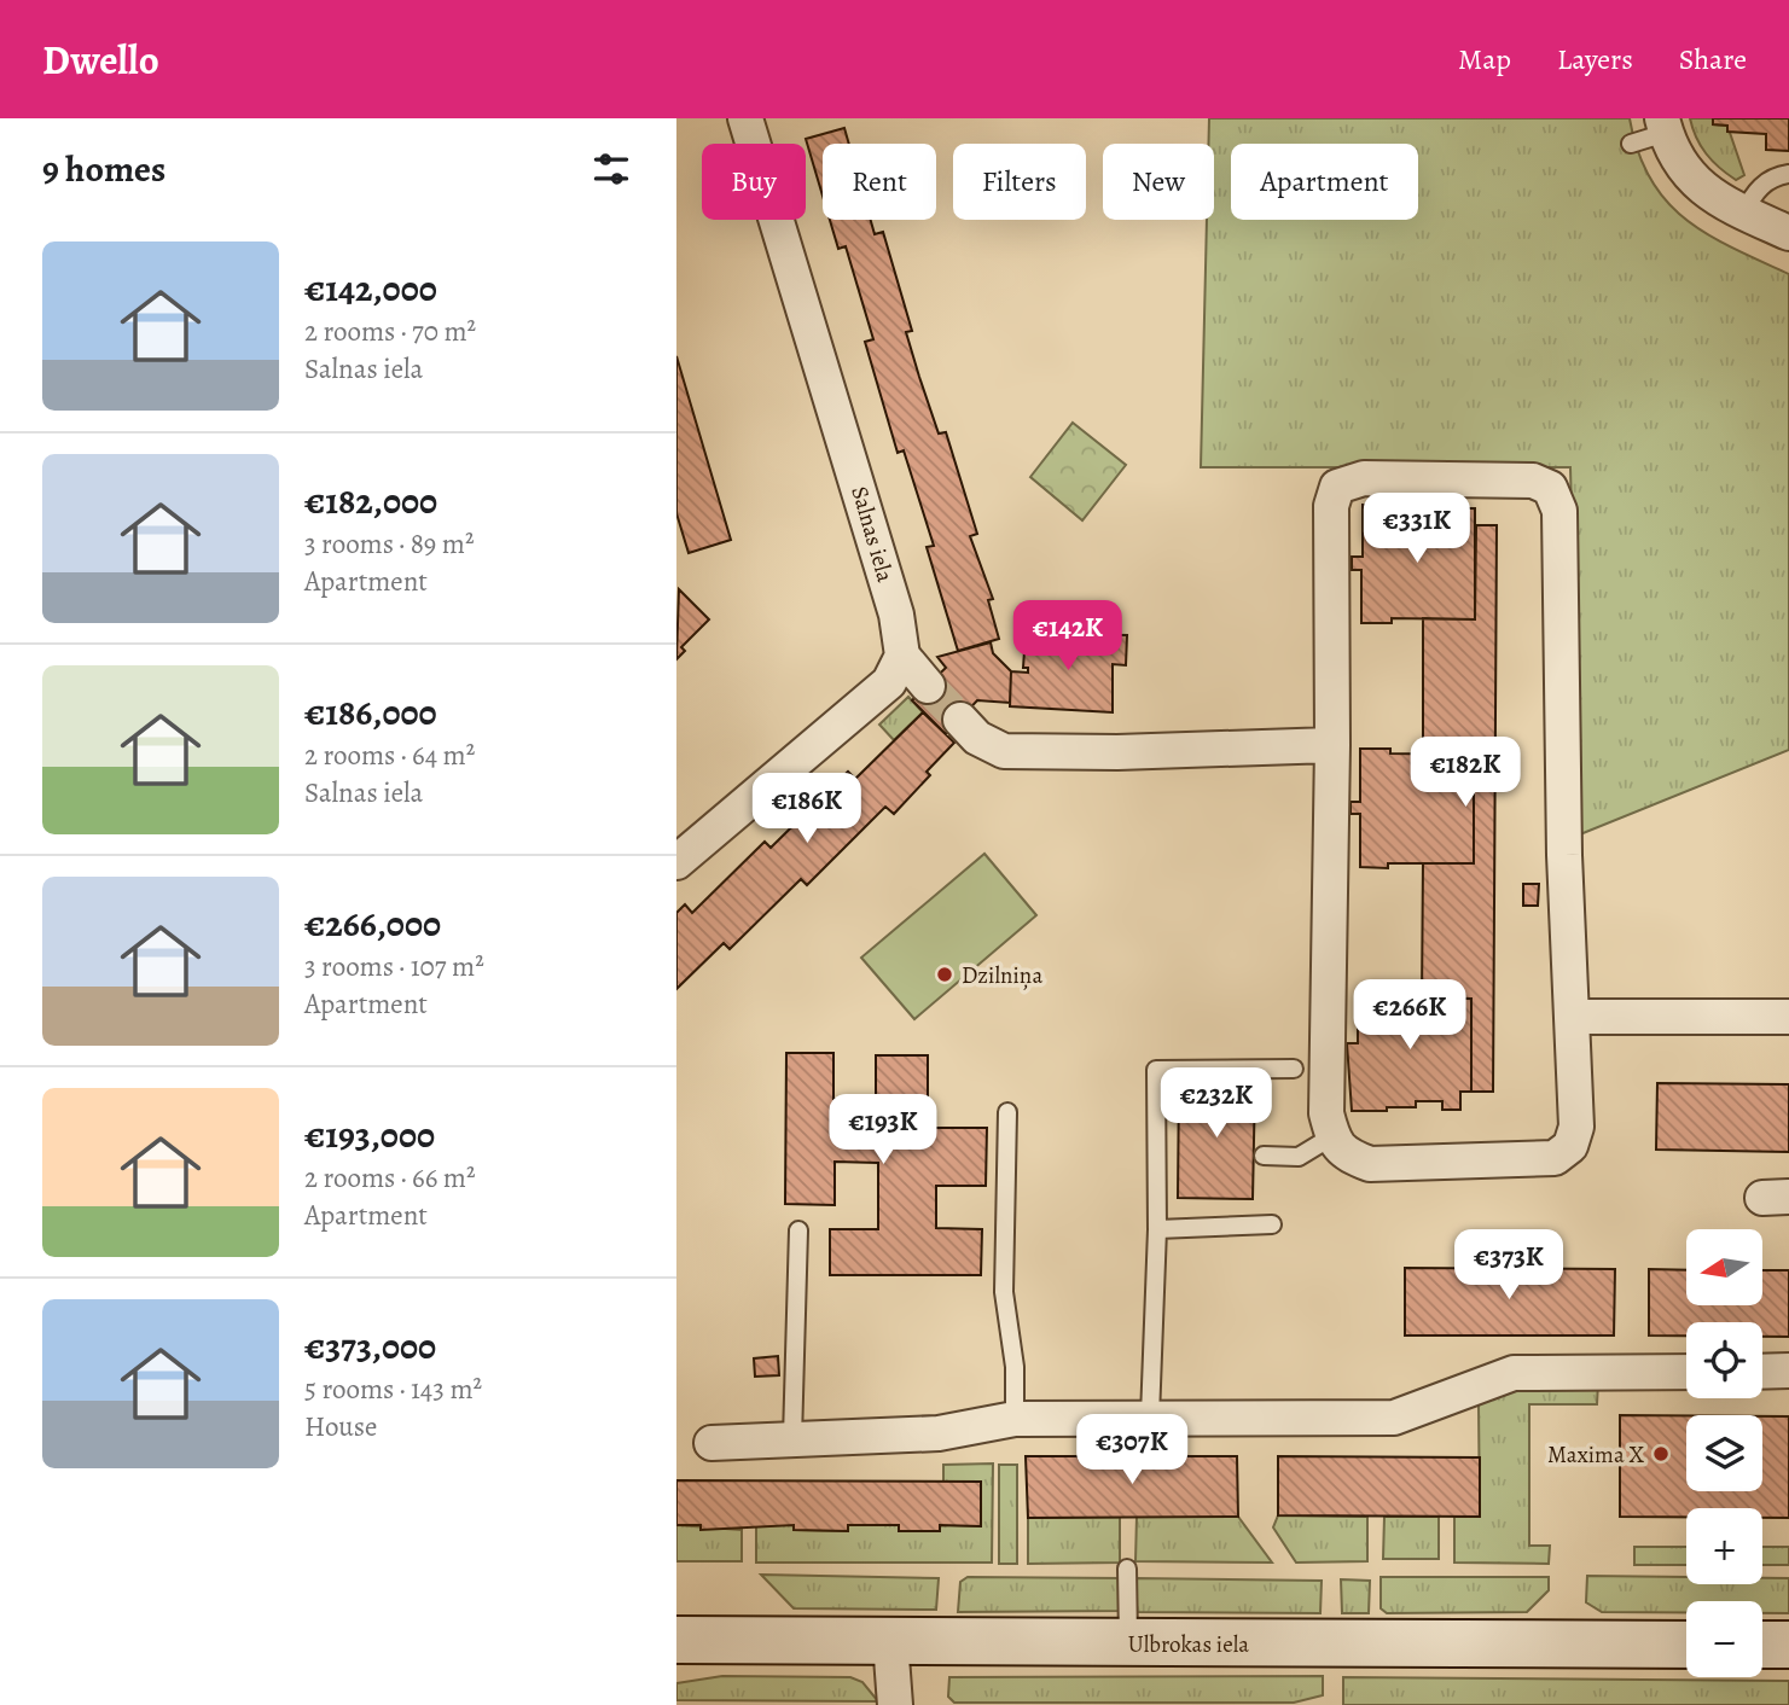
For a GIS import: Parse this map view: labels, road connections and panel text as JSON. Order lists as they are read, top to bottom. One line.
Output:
{"streets":{"main road":["Ulbrokas iela"],"street":["Salnas iela"]},"places":["Dzilniņa","Maxima X"],"north":"left","page":{"header":"Dwello","nav":["Map","Layers","Share"],"heading":"9 homes","chip":["Buy","Rent","Filters","New","Apartment"],"list":[{"name":"€142,000","note":"2 rooms · 70 m² · Salnas iela"},{"name":"€182,000","note":"3 rooms · 89 m² · Apartment"},{"name":"€186,000","note":"2 rooms · 64 m² · Salnas iela"},{"name":"€266,000","note":"3 rooms · 107 m² · Apartment"},{"name":"€193,000","note":"2 rooms · 66 m² · Apartment"},{"name":"€373,000","note":"5 rooms · 143 m² · House"}],"price":["€331K","€142K","€182K","€186K","€266K","€232K","€193K","€373K","€307K"],"map_buttons":["+","−"]}}
